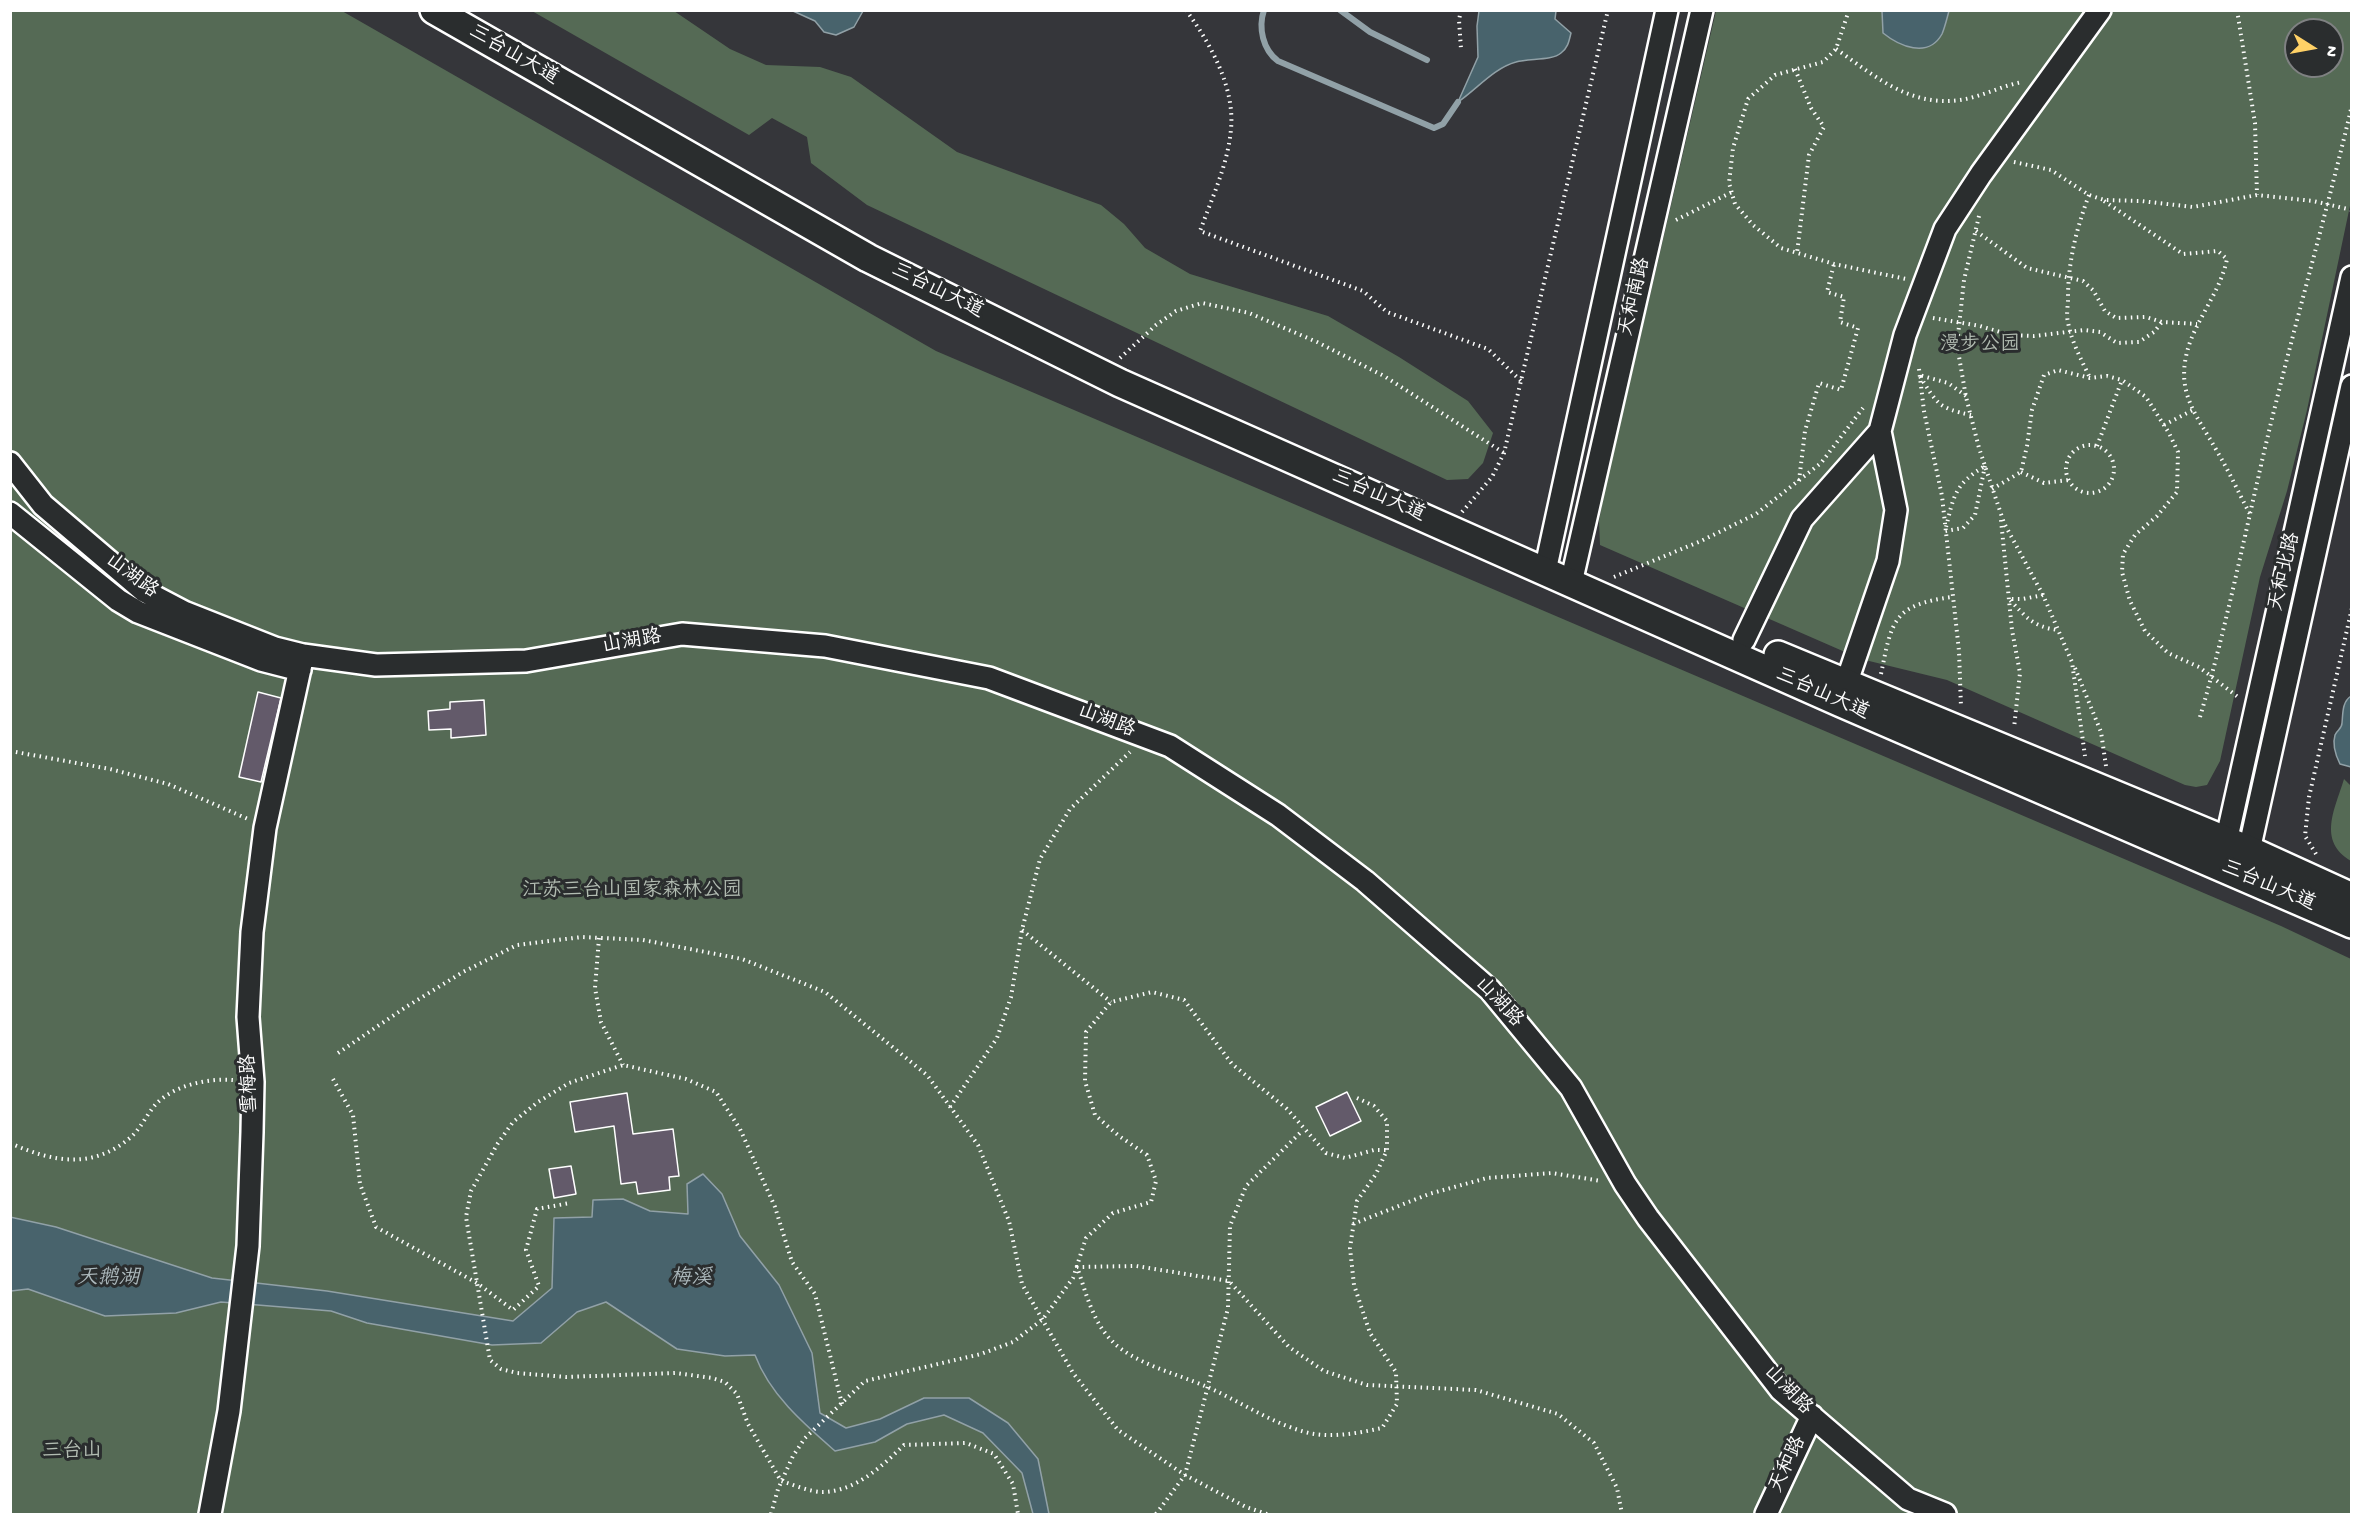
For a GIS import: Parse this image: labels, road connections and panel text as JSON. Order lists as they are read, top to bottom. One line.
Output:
{"streets":{"main road":["三台山大道"],"street":["天和南路","天和北路","山湖路","雪梅路","天和路"]},"crossings":[["三台山大道","天和南路"],["三台山大道","天和北路"],["山湖路","雪梅路"],["山湖路","天和路"]],"water":["天鹅湖","梅溪"],"parks":["漫步公园","江苏三台山国家森林公园","三台山"],"north":"right"}
